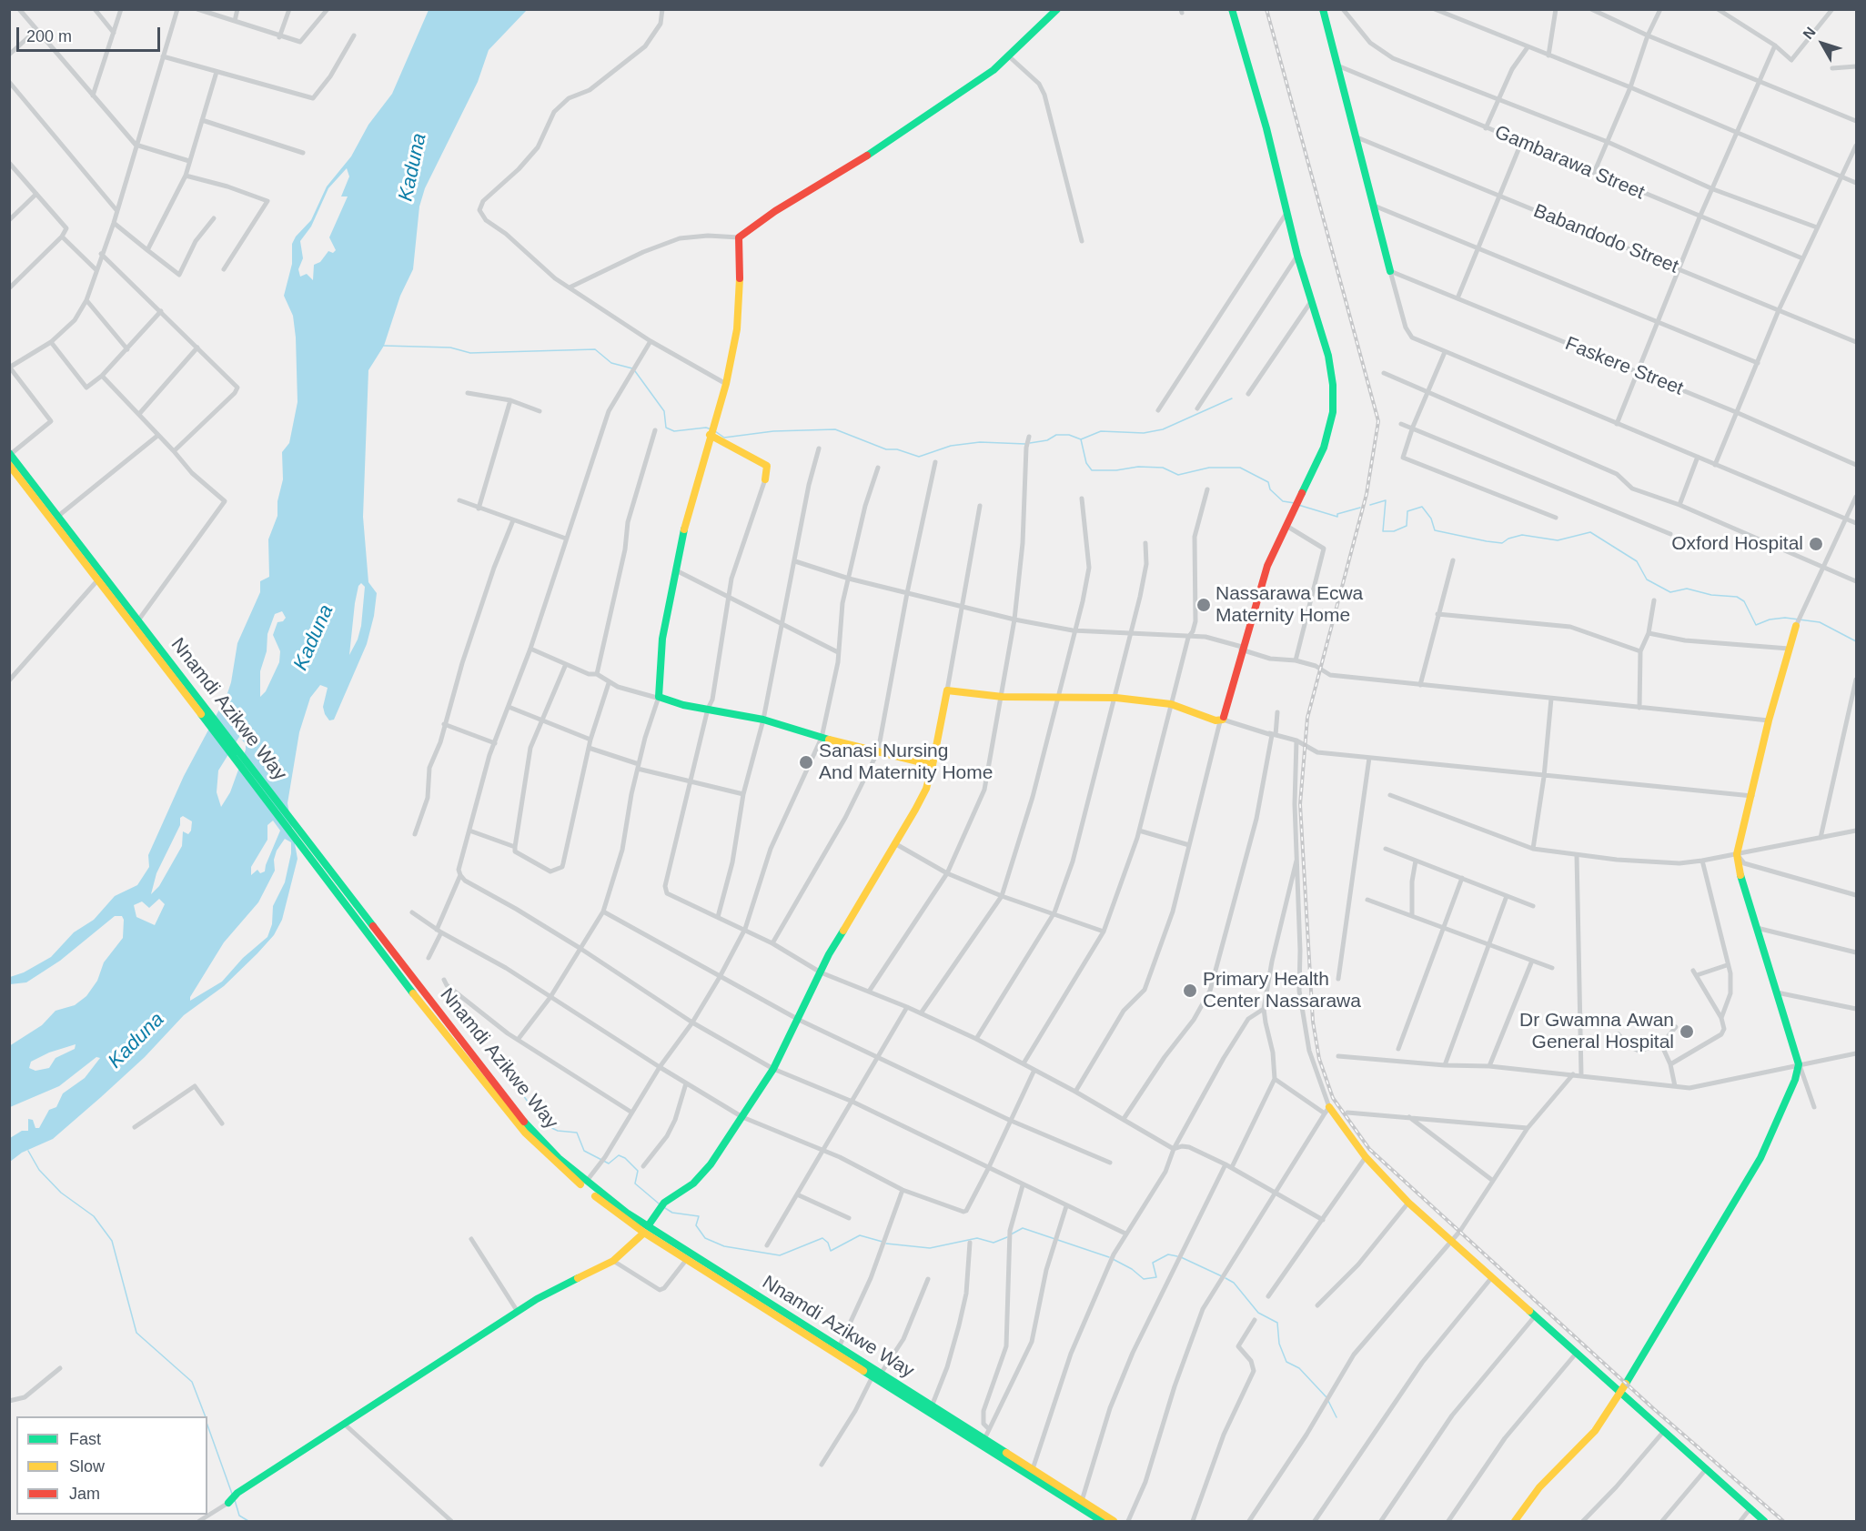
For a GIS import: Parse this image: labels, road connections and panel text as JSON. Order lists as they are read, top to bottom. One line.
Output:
{"streets":{"main road":["Nnamdi Azikwe Way"],"street":["Gambarawa Street","Babandodo Street","Faskere Street"]},"water":["Kaduna"],"places":["Oxford Hospital","Nassarawa Ecwa Maternity Home","Sanasi Nursing And Maternity Home","Primary Health Center Nassarawa","Dr Gwamna Awan General Hospital"],"legend":["Fast","Slow","Jam"],"scale_bar":"200 m","north":"top left"}
